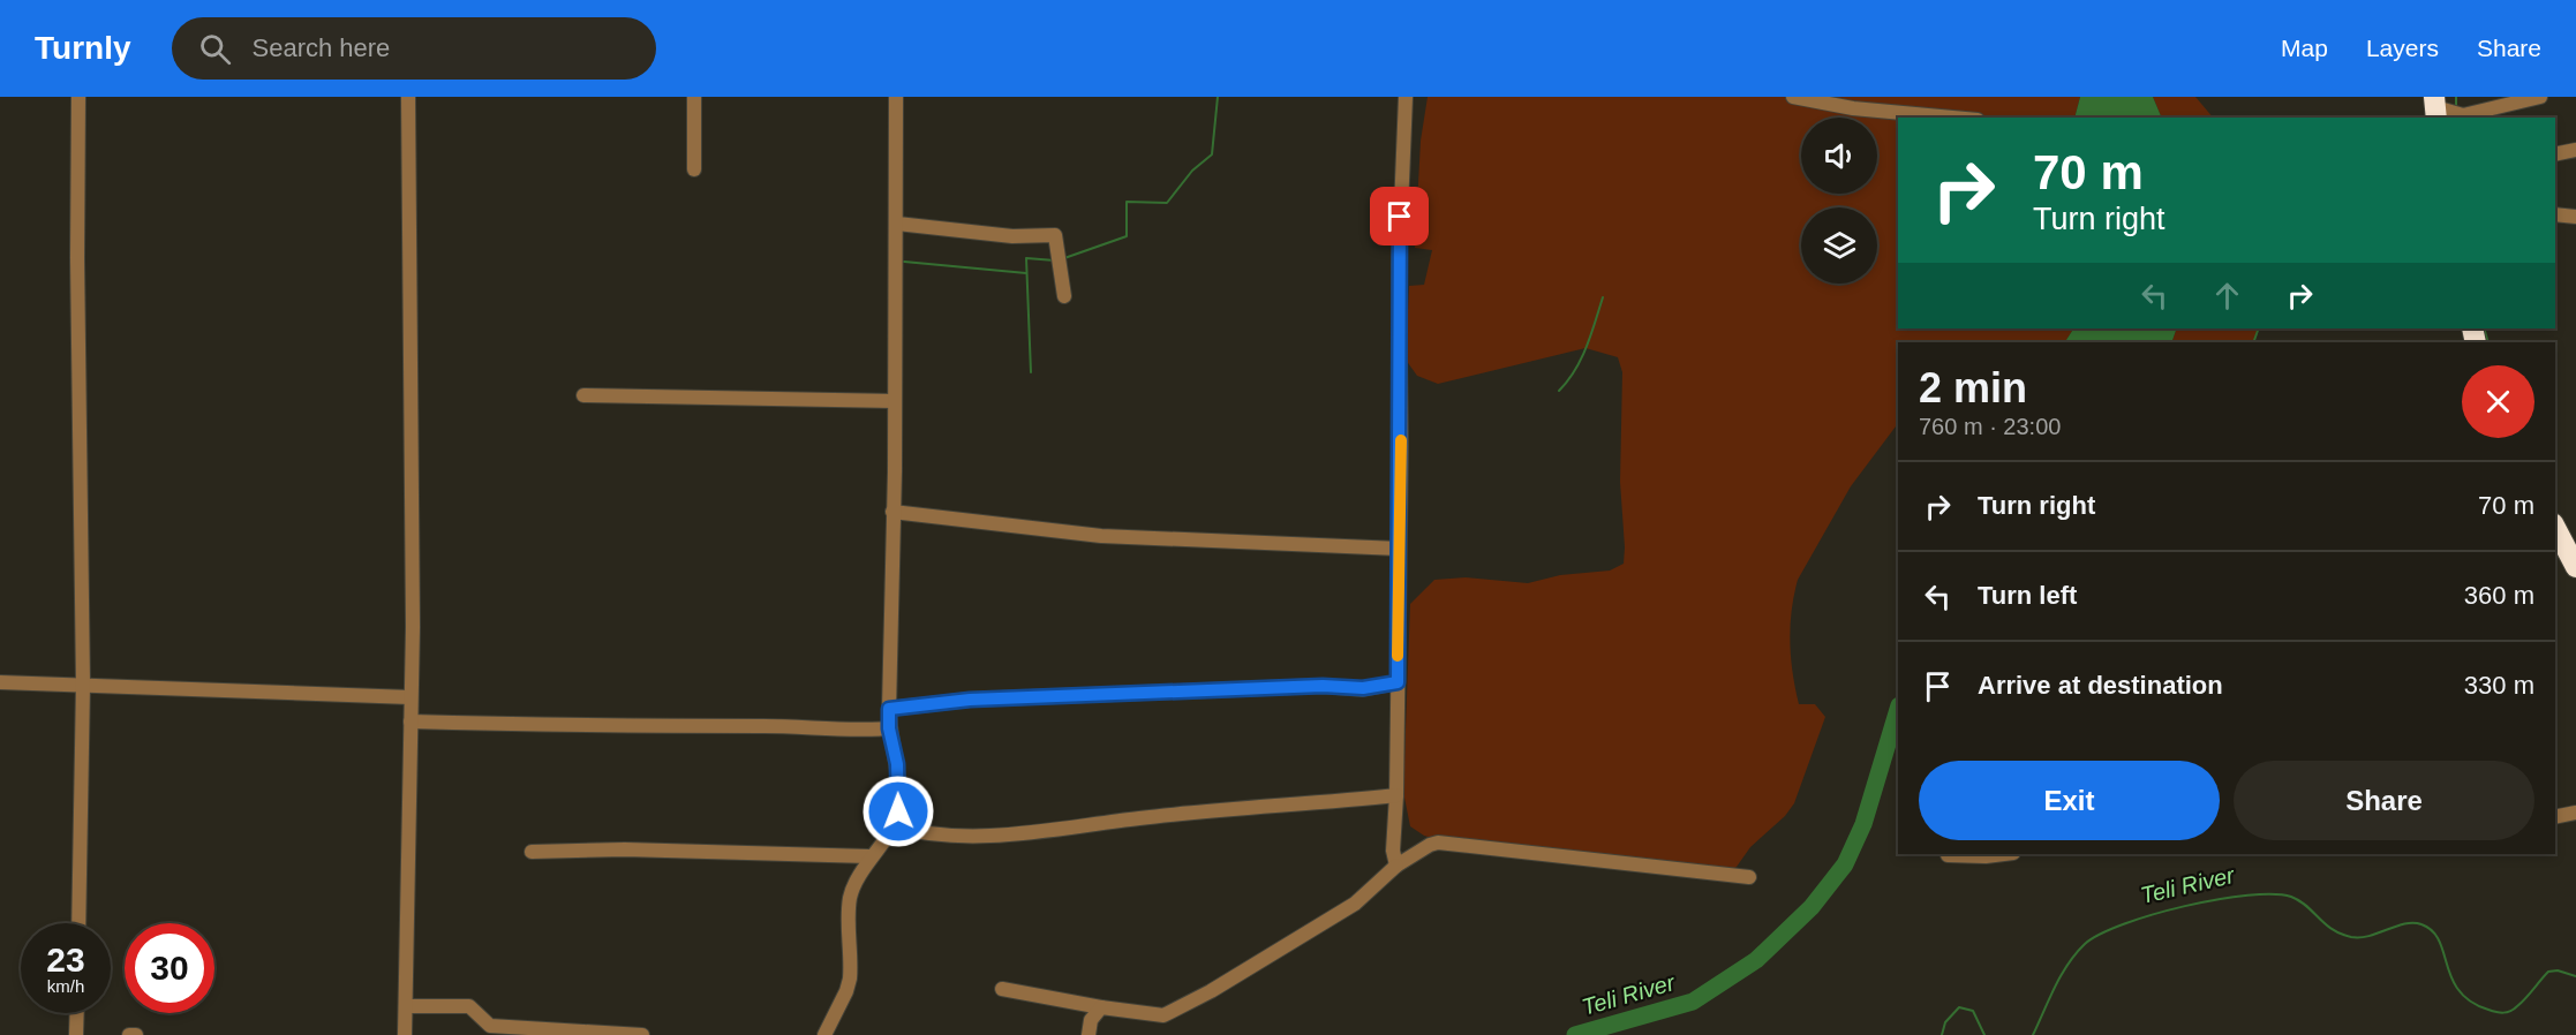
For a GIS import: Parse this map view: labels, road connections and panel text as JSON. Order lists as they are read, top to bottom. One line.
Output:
{"water":["Teli River"],"page":{"header":"Turnly","search":"Search here","nav":["Map","Layers","Share"],"turn":["70 m","Turn right"],"heading":["2 min","760 m · 23:00"],"list":[{"name":"Turn right","value":"70 m"},{"name":"Turn left","value":"360 m"},{"name":"Arrive at destination","value":"330 m"}],"buttons":["Exit","Share"],"speed":"23 km/h","limit":"30"}}
